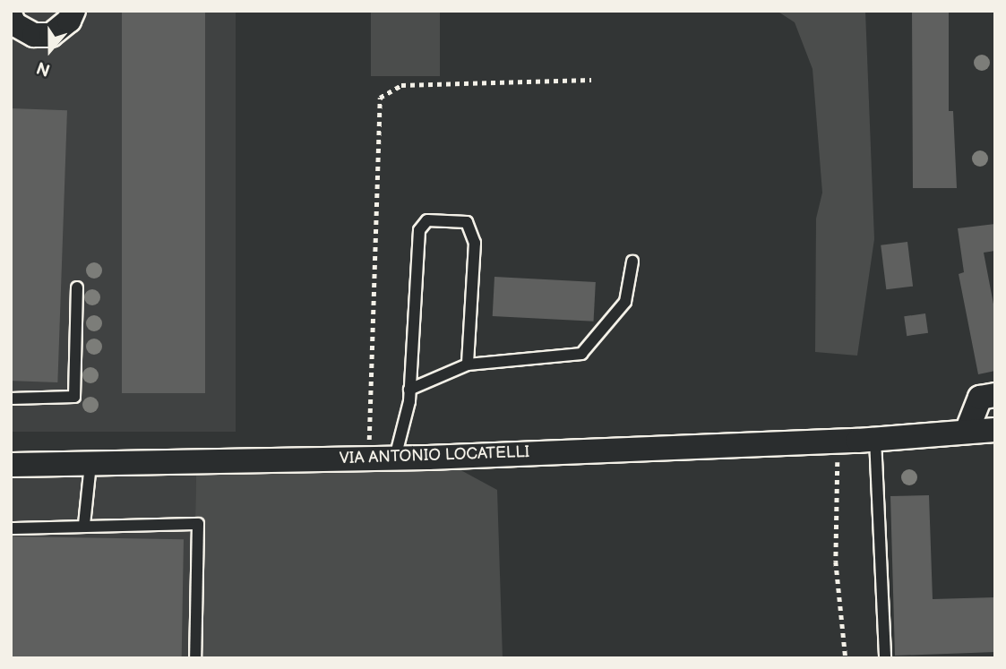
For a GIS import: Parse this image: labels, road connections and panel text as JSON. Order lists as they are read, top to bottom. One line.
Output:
{"streets":{"street":["VIA ANTONIO LOCATELLI"]},"north":"bottom"}
